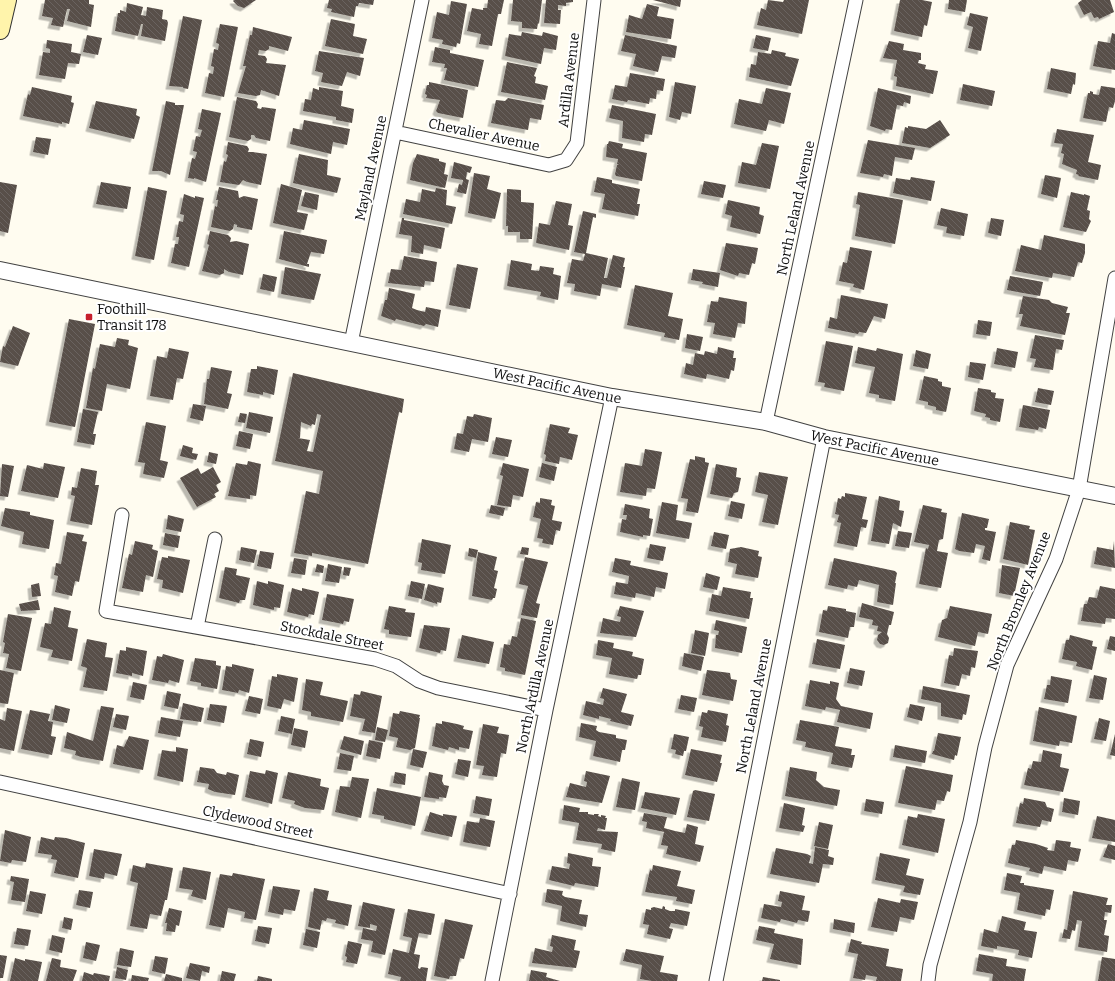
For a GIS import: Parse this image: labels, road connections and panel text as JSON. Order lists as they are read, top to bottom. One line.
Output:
{"streets":{"street":["Ardilla Avenue","Chevalier Avenue","Mayland Avenue","North Leland Avenue","West Pacific Avenue","North Bromley Avenue","Stockdale Street","North Ardilla Avenue","Clydewood Street"]},"crossings":[["Ardilla Avenue","Chevalier Avenue"],["Chevalier Avenue","Mayland Avenue"],["Mayland Avenue","West Pacific Avenue"],["North Leland Avenue","West Pacific Avenue"],["West Pacific Avenue","North Bromley Avenue"],["West Pacific Avenue","North Ardilla Avenue"],["Stockdale Street","North Ardilla Avenue"],["North Ardilla Avenue","Clydewood Street"]],"places":{"transit":["Foothill Transit 178"]}}
